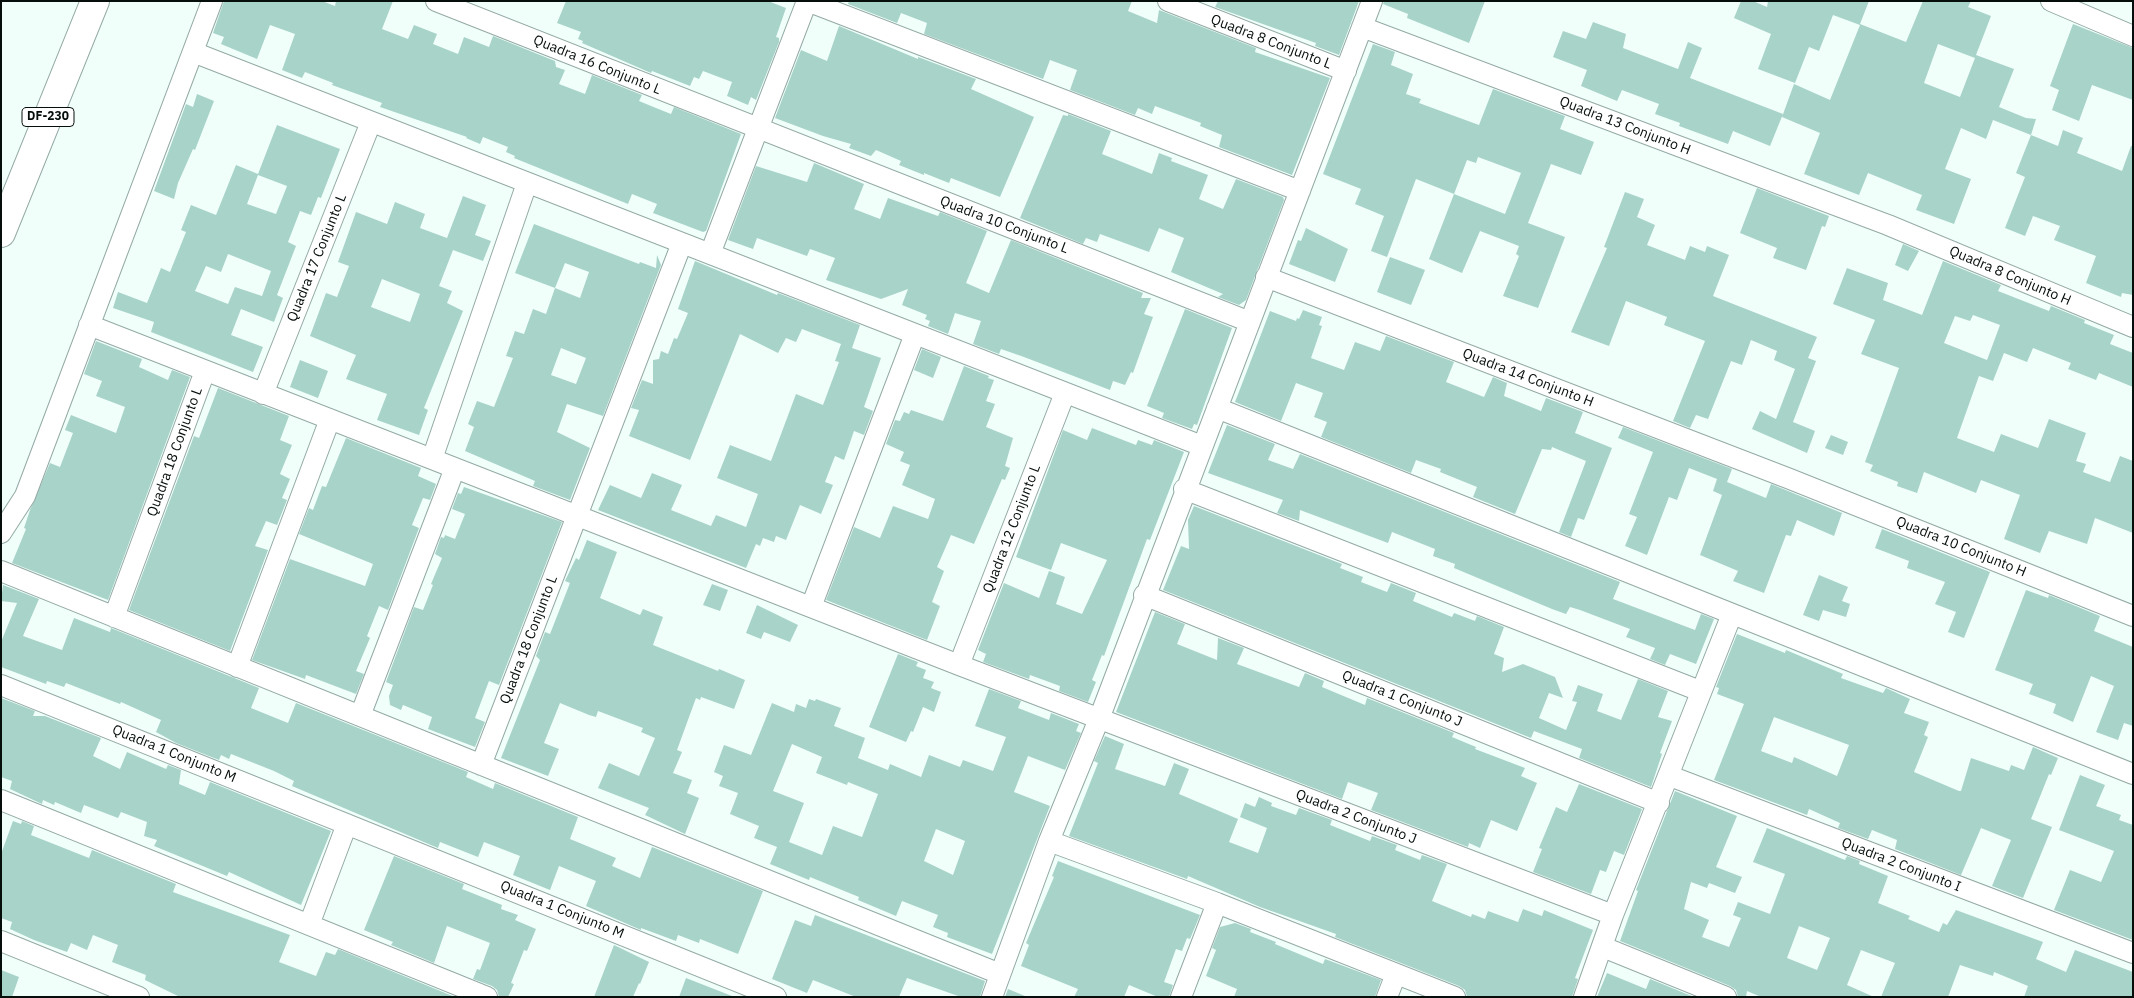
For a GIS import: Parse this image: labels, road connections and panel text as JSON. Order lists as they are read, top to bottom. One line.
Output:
{"streets":{"main road":["DF-230"],"street":["Quadra 8 Conjunto L","Quadra 16 Conjunto L","Quadra 13 Conjunto H","Quadra 10 Conjunto L","Quadra 17 Conjunto L","Quadra 8 Conjunto H","Quadra 14 Conjunto H","Quadra 18 Conjunto L","Quadra 12 Conjunto L","Quadra 10 Conjunto H","Quadra 1 Conjunto J","Quadra 1 Conjunto M","Quadra 2 Conjunto J","Quadra 2 Conjunto I"]},"crossings":[["Quadra 16 Conjunto L","Quadra 10 Conjunto L"],["Quadra 13 Conjunto H","Quadra 8 Conjunto H"],["Quadra 17 Conjunto L","Quadra 2 Conjunto J"],["Quadra 14 Conjunto H","Quadra 10 Conjunto H"],["Quadra 18 Conjunto L","Quadra 2 Conjunto J"],["Quadra 12 Conjunto L","Quadra 2 Conjunto J"]]}
